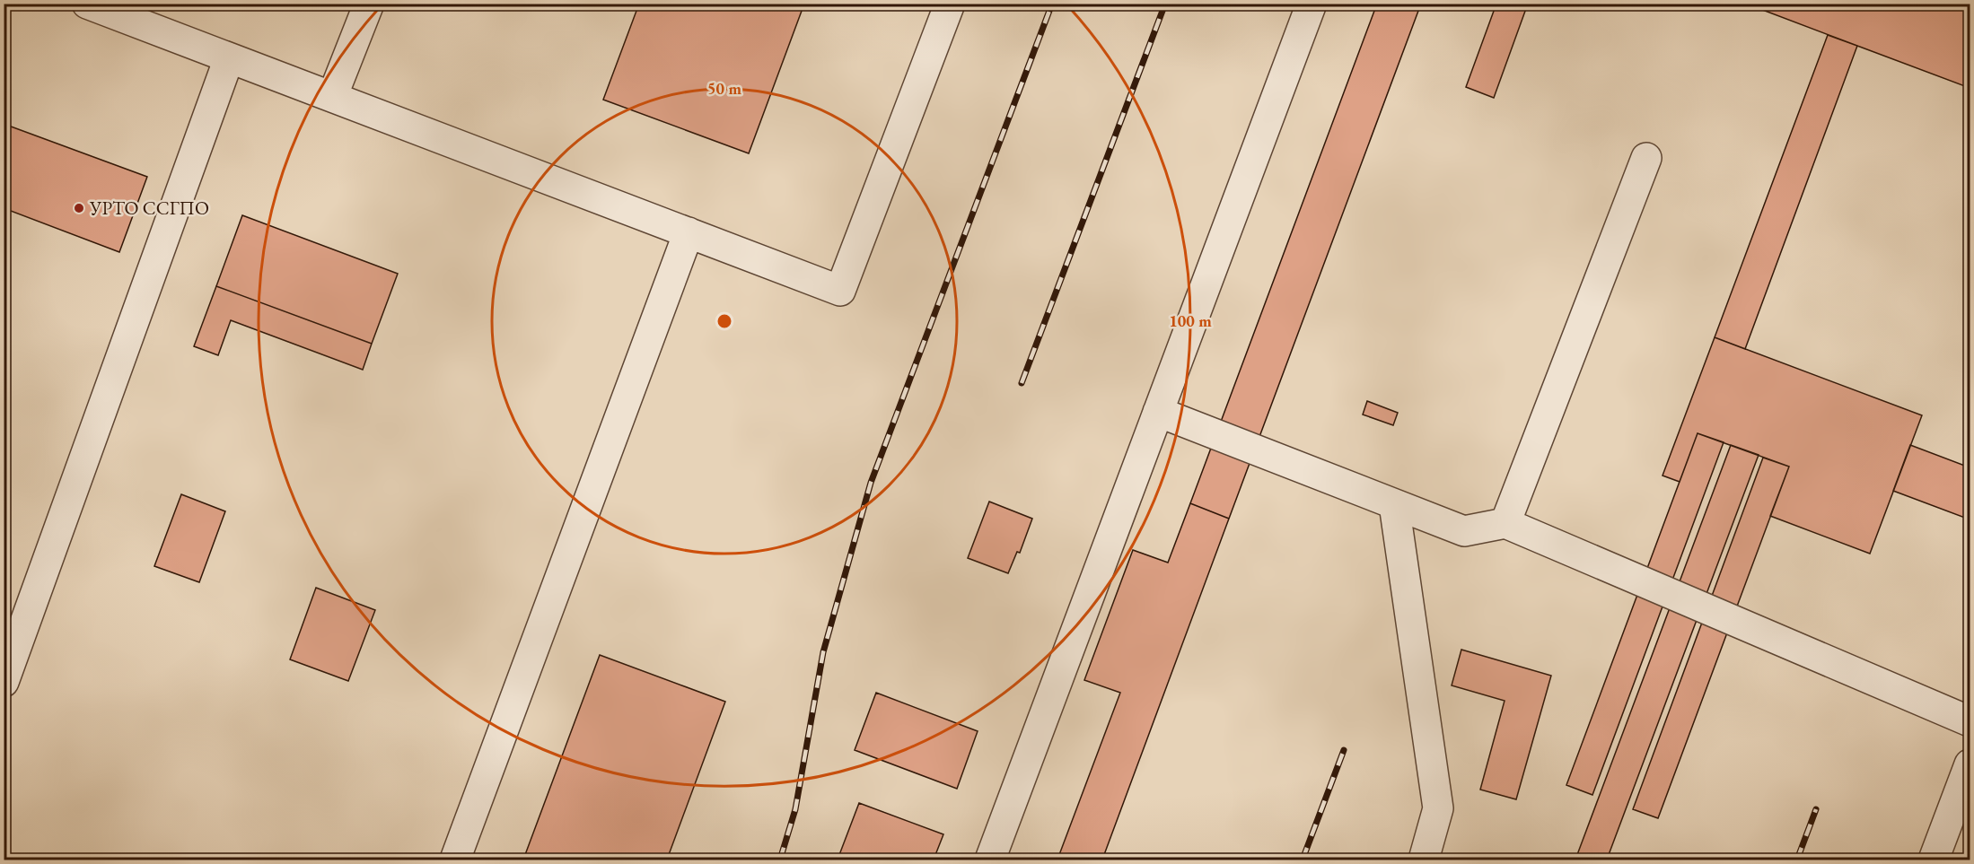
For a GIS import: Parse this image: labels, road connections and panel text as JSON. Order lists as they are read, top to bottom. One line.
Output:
{"places":["УРТО ССГПО"],"rings":["50 m","100 m"]}
